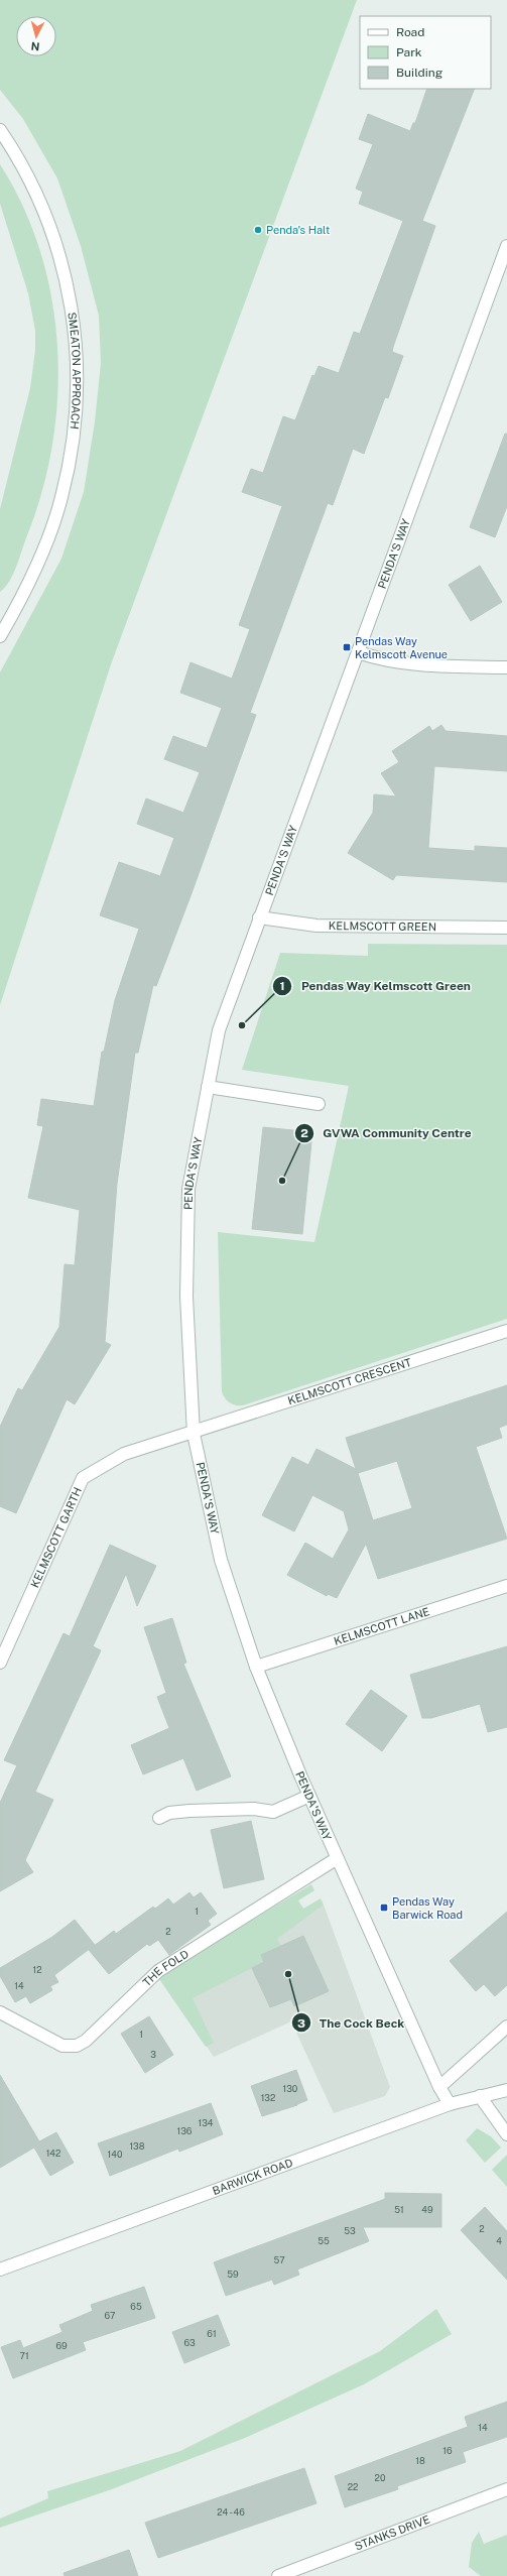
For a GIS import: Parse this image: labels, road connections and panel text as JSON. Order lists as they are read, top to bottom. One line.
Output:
{"streets":{"street":["SMEATON APPROACH","PENDA'S WAY","KELMSCOTT GREEN","KELMSCOTT CRESCENT","KELMSCOTT GARTH","KELMSCOTT LANE","THE FOLD","BARWICK ROAD","STANKS DRIVE"]},"crossings":[["PENDA'S WAY","KELMSCOTT GREEN"],["PENDA'S WAY","KELMSCOTT CRESCENT"],["PENDA'S WAY","KELMSCOTT GARTH"],["PENDA'S WAY","KELMSCOTT LANE"],["PENDA'S WAY","THE FOLD"],["PENDA'S WAY","BARWICK ROAD"],["KELMSCOTT CRESCENT","KELMSCOTT GARTH"]],"places":{"other":["Penda's Halt","Pendas Way Kelmscott Green","GVWA Community Centre","The Cock Beck"],"transit":["Pendas Way Kelmscott Avenue","Pendas Way Barwick Road"]},"house_numbers":["1","2","12","14","1","3","130","132","134","136","138","142","140","51","49","2","53","55","4","57","59","65","67","61","63","69","71","14","16","18","20","22","24 - 46"],"legend":["Road","Park","Building"],"north":"bottom"}
